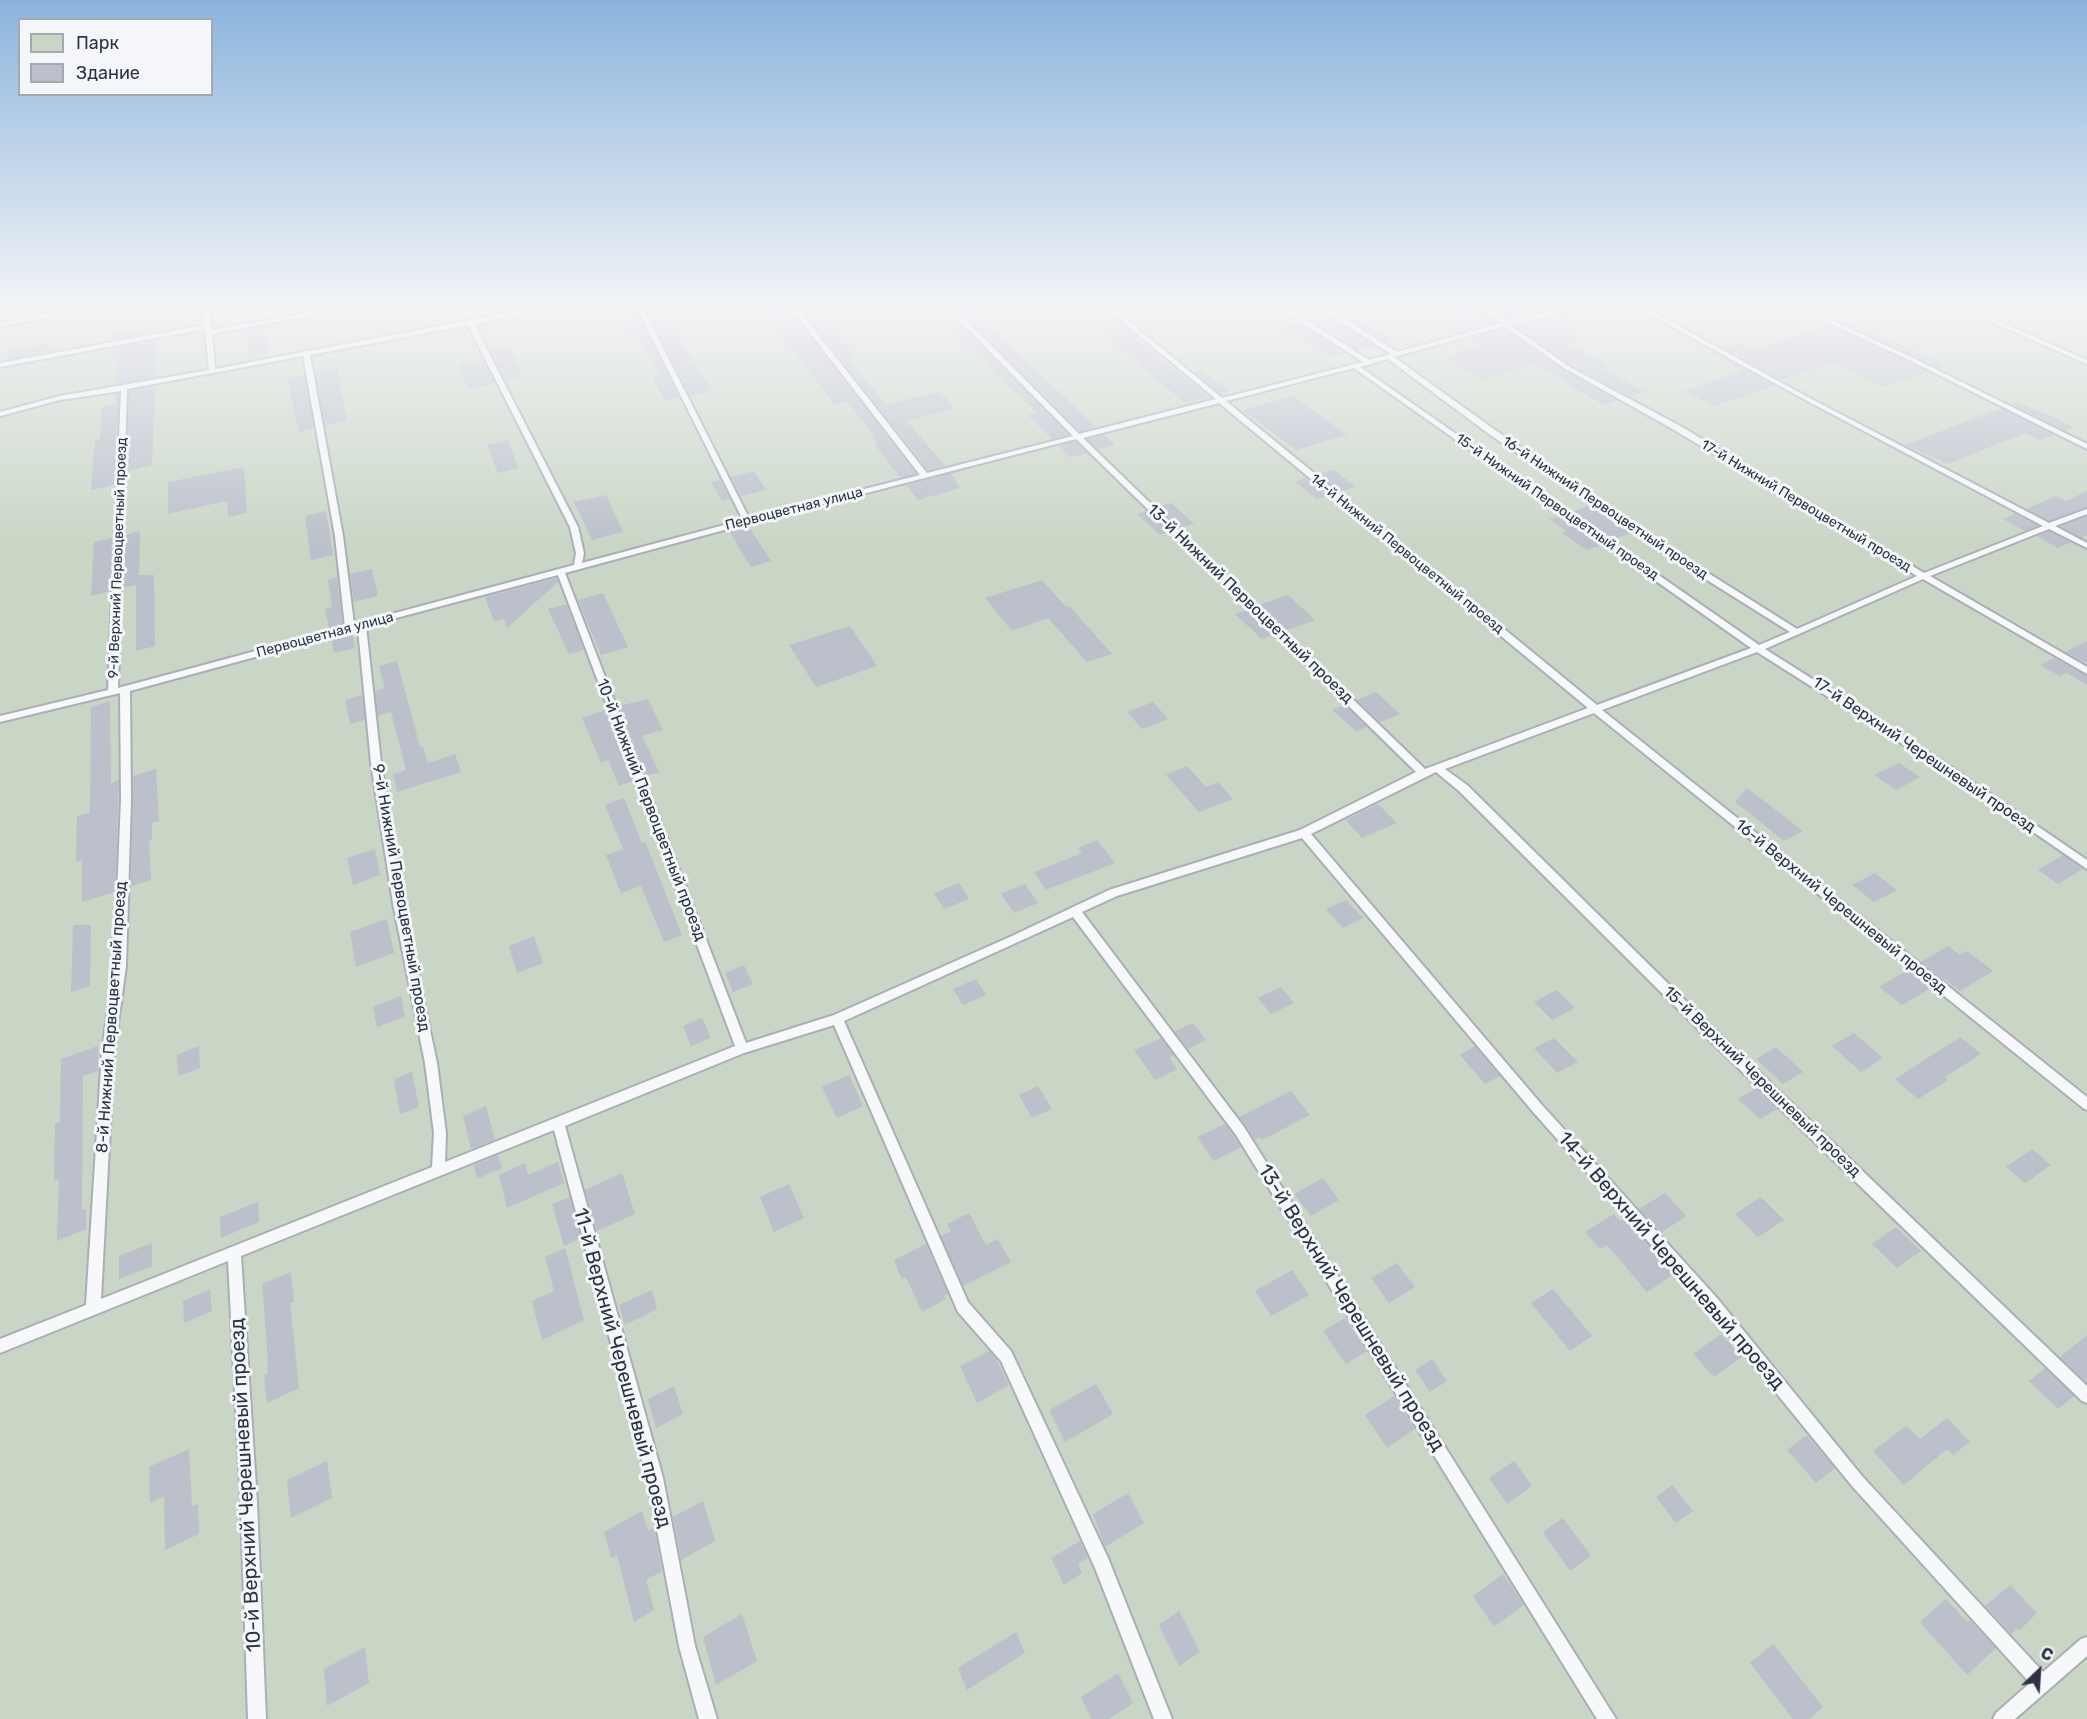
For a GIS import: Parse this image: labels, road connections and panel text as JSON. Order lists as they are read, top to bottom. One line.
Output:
{"streets":{"lane":["17-й Нижний Первоцветный проезд","15-й Нижний Первоцветный проезд","16-й Нижний Первоцветный проезд","Первоцветная улица","14-й Нижний Первоцветный проезд","9-й Верхний Первоцветный проезд","13-й Нижний Первоцветный проезд","17-й Верхний Черешневый проезд","10-й Нижний Первоцветный проезд","9-й Нижний Первоцветный проезд","16-й Верхний Черешневый проезд","8-й Нижний Первоцветный проезд","15-й Верхний Черешневый проезд","14-й Верхний Черешневый проезд","13-й Верхний Черешневый проезд","11-й Верхний Черешневый проезд","10-й Верхний Черешневый проезд"]},"crossings":[["15-й Нижний Первоцветный проезд","17-й Верхний Черешневый проезд"],["Первоцветная улица","14-й Нижний Первоцветный проезд"],["Первоцветная улица","9-й Верхний Первоцветный проезд"],["Первоцветная улица","13-й Нижний Первоцветный проезд"],["Первоцветная улица","10-й Нижний Первоцветный проезд"],["Первоцветная улица","9-й Нижний Первоцветный проезд"],["Первоцветная улица","8-й Нижний Первоцветный проезд"],["14-й Нижний Первоцветный проезд","16-й Верхний Черешневый проезд"],["9-й Верхний Первоцветный проезд","8-й Нижний Первоцветный проезд"]],"legend":["Парк","Здание"],"north":"top right"}
